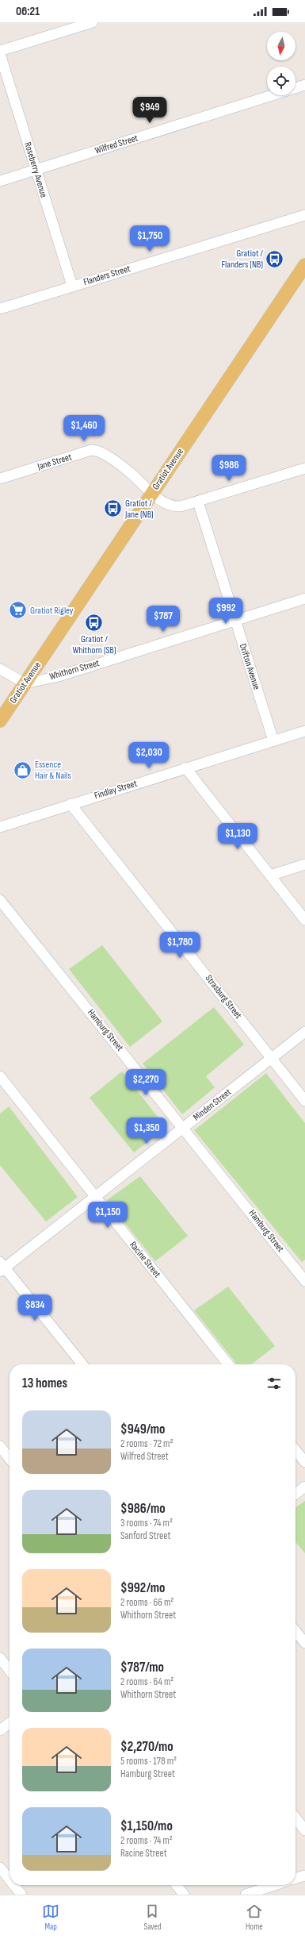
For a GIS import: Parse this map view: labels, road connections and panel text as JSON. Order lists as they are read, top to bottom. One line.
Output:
{"streets":{"main road":["Gratiot Avenue"],"street":["Wilfred Street","Roseberry Avenue","Flanders Street","Jane Street","Drifton Avenue","Whithorn Street","Findlay Street","Strasburg Street","Hamburg Street","Minden Street","Racine Street"]},"crossings":[["Wilfred Street","Roseberry Avenue"],["Roseberry Avenue","Flanders Street"],["Jane Street","Gratiot Avenue"],["Jane Street","Drifton Avenue"],["Gratiot Avenue","Whithorn Street"],["Drifton Avenue","Whithorn Street"],["Drifton Avenue","Findlay Street"],["Findlay Street","Strasburg Street"],["Strasburg Street","Minden Street"],["Hamburg Street","Minden Street"],["Minden Street","Racine Street"]],"places":{"bus stop":["Gratiot / Flanders (NB)","Gratiot / Jane (NB)","Gratiot / Whithorn (SB)"],"supermarket":["Gratiot Rigley"],"shop":["Essence Hair & Nails"]},"north":"bottom","page":{"status":"06:21","price":["$949","$1,750","$1,460","$986","$992","$787","$2,030","$1,130","$1,780","$2,270","$1,350","$1,150","$834"],"heading":"13 homes","list":[{"name":"$949/mo","note":"2 rooms · 72 m² · Wilfred Street"},{"name":"$986/mo","note":"3 rooms · 74 m² · Sanford Street"},{"name":"$992/mo","note":"2 rooms · 66 m² · Whithorn Street"},{"name":"$787/mo","note":"2 rooms · 64 m² · Whithorn Street"},{"name":"$2,270/mo","note":"5 rooms · 178 m² · Hamburg Street"},{"name":"$1,150/mo","note":"2 rooms · 74 m² · Racine Street"}],"tabs":["Map","Saved","Home"]}}
